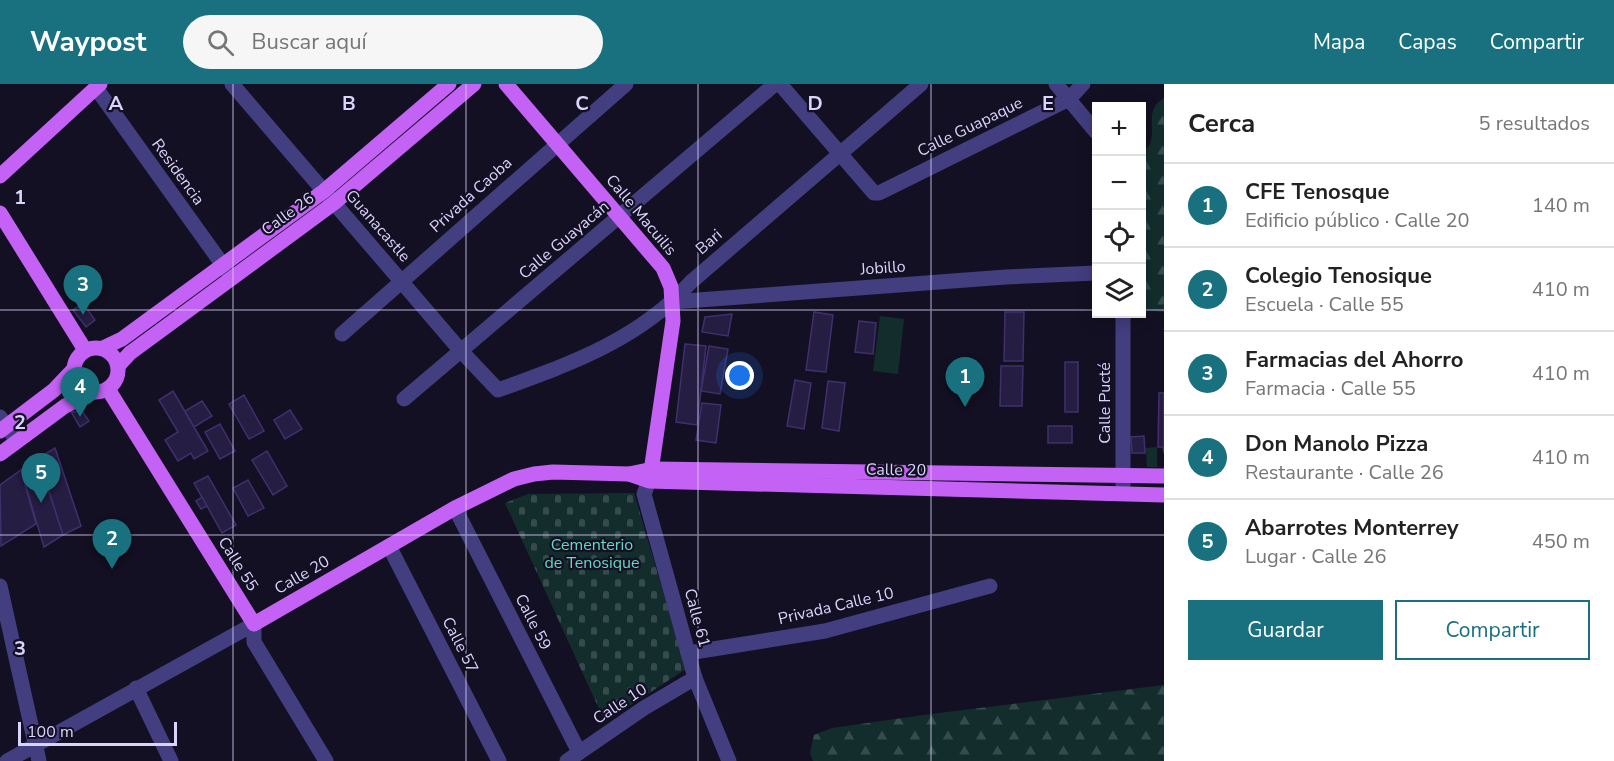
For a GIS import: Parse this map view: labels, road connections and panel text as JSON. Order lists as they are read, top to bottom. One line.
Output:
{"streets":{"main road":["Calle 26","Calle Macuilis","Calle 20","Calle 55"],"street":["Calle Guapaque","Residencia","Privada Caoba","Guanacastle","Calle Guayacán","Bari","Jobillo","Calle Pucté","Privada Calle 10","Calle 61","Calle 59","Calle 57","Calle 10"]},"crossings":[["Calle Guapaque","Bari"],["Residencia","Calle 26"],["Privada Caoba","Calle Macuilis"],["Privada Caoba","Guanacastle"],["Calle 26","Guanacastle"],["Calle 26","Calle 55"],["Calle Macuilis","Calle Guayacán"],["Calle Macuilis","Bari"],["Calle Macuilis","Jobillo"],["Calle Macuilis","Calle 20"],["Calle Macuilis","Calle 61"],["Guanacastle","Calle Guayacán"],["Guanacastle","Bari"],["Bari","Jobillo"],["Calle Pucté","Calle 20"],["Calle 20","Calle 55"],["Calle 20","Calle 61"],["Calle 20","Calle 59"],["Calle 20","Calle 57"],["Privada Calle 10","Calle 61"],["Calle 61","Calle 10"],["Calle 59","Calle 10"]],"parks":["Cementerio de Tenosique"],"scale_bar":"100 m","page":{"header":"Waypost","search":"Buscar aquí","nav":["Mapa","Capas","Compartir"],"heading":["Cerca","5 resultados"],"map_buttons":["+","−"],"list":[{"mark":"1","name":"CFE Tenosque","note":"Edificio público · Calle 20","value":"140 m"},{"mark":"2","name":"Colegio Tenosique","note":"Escuela · Calle 55","value":"410 m"},{"mark":"3","name":"Farmacias del Ahorro","note":"Farmacia · Calle 55","value":"410 m"},{"mark":"4","name":"Don Manolo Pizza","note":"Restaurante · Calle 26","value":"410 m"},{"mark":"5","name":"Abarrotes Monterrey","note":"Lugar · Calle 26","value":"450 m"}],"pins":["3","1","4","5","2"],"buttons":["Guardar","Compartir"],"scale":"100 m"},"grid":{"columns":["A","B","C","D","E"],"rows":["1","2","3"]}}
